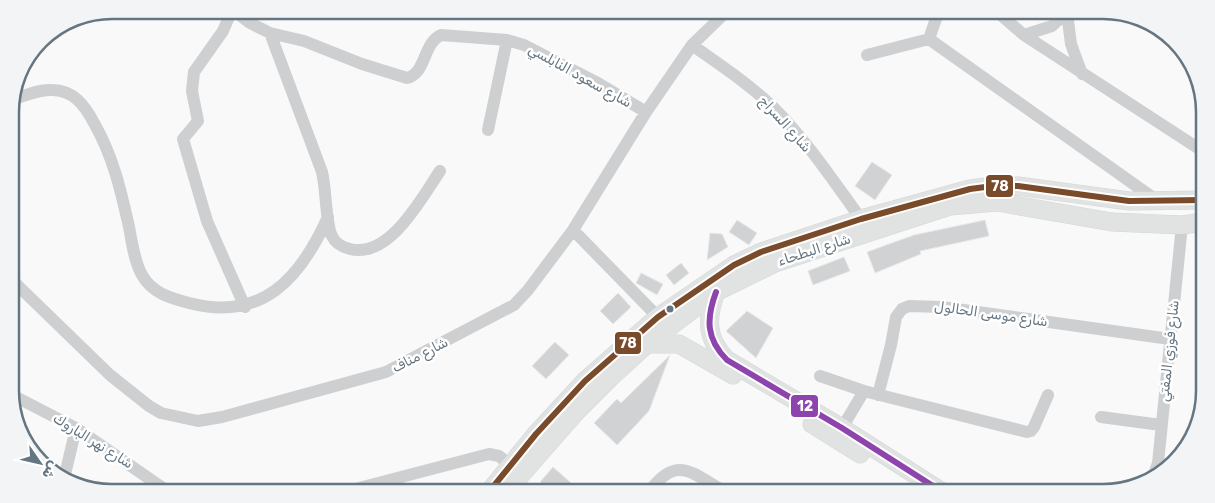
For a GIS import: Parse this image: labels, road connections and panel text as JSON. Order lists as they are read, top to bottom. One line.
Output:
{"streets":{"street":["شارع سعود النابلسي","شارع السراج","شارع البطحاء","شارع موسى الحالول","شارع فوزي المفتي","شارع مناف","شارع نهر الباروك"]},"crossings":[["شارع سعود النابلسي","شارع مناف"],["شارع السراج","شارع البطحاء"],["شارع السراج","شارع مناف"],["شارع البطحاء","شارع فوزي المفتي"],["شارع موسى الحالول","شارع فوزي المفتي"]],"lines":["transit line 78","transit line 12"],"north":"bottom right"}
